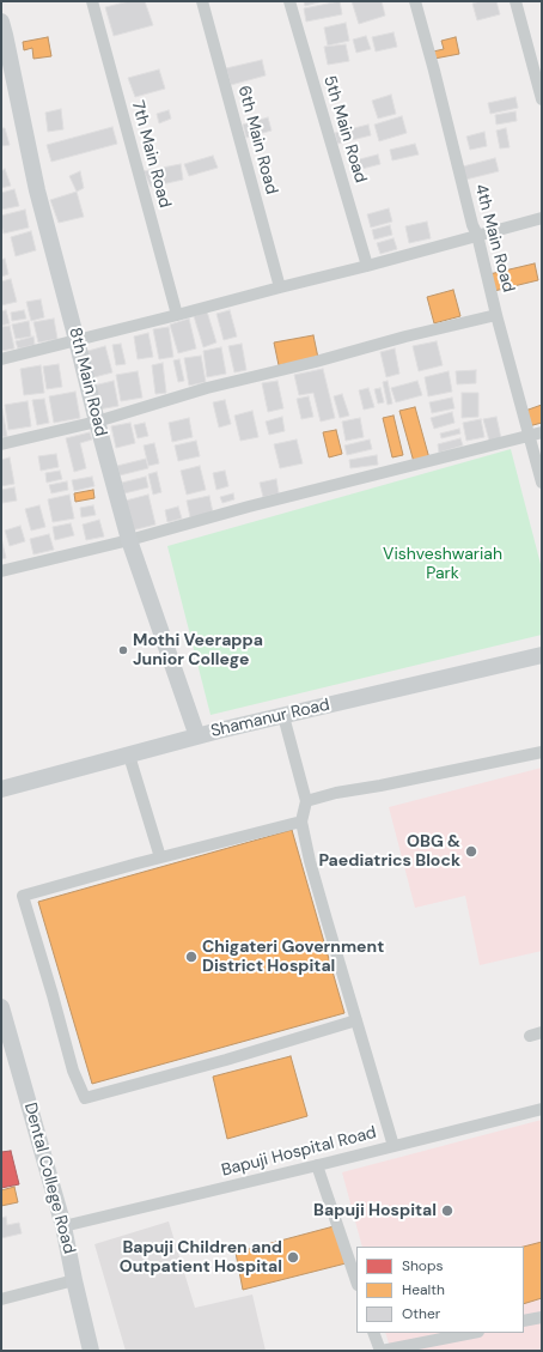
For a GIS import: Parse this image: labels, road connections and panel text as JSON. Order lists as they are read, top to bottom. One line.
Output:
{"streets":{"street":["5th Main Road","6th Main Road","7th Main Road","4th Main Road","8th Main Road","Shamanur Road","Bapuji Hospital Road","Dental College Road"]},"crossings":[["8th Main Road","Shamanur Road"],["Bapuji Hospital Road","Dental College Road"]],"parks":["Vishveshwariah Park"],"places":["Mothi Veerappa Junior College","OBG & Paediatrics Block","Chigateri Government District Hospital","Bapuji Hospital","Bapuji Children and Outpatient Hospital"],"legend":["Shops","Health","Other"]}
